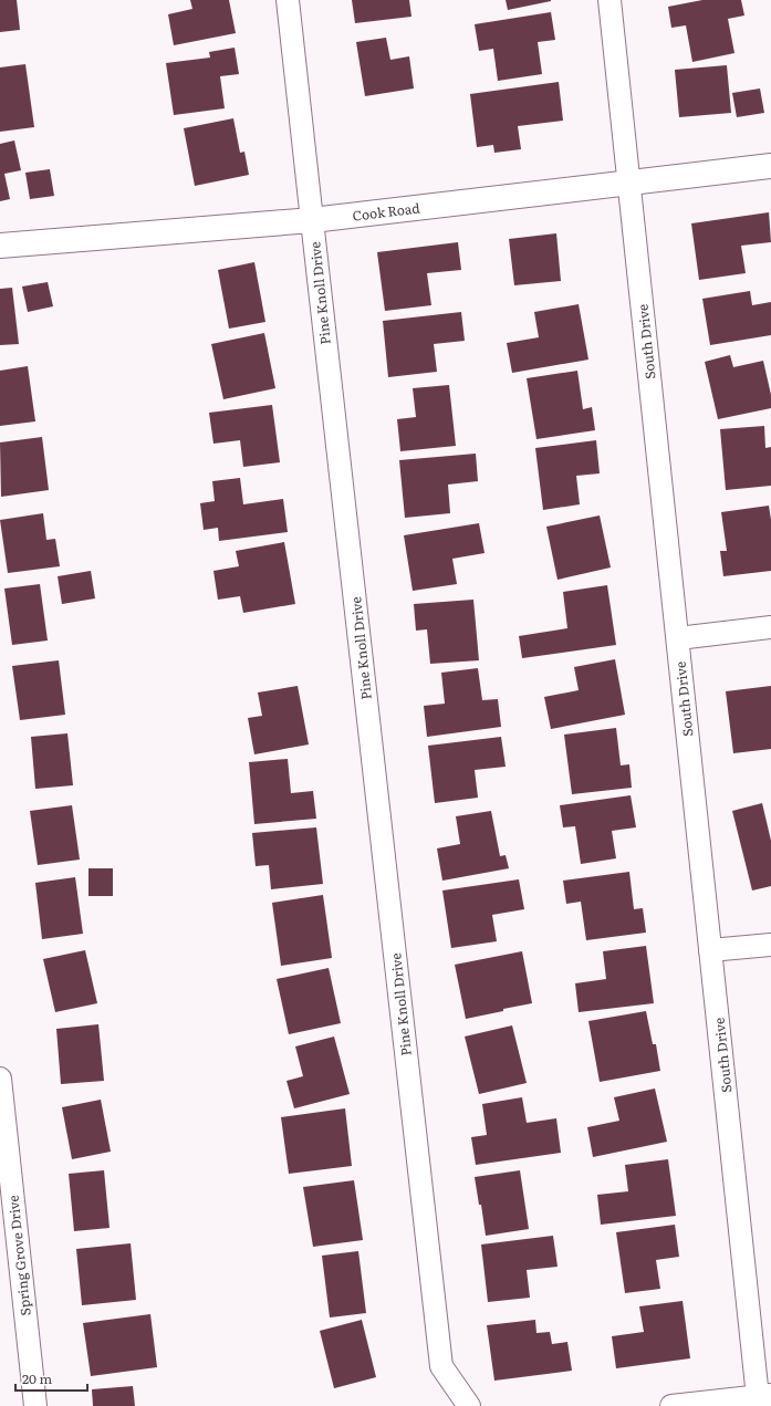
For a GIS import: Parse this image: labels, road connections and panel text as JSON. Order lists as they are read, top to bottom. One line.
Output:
{"streets":{"street":["Cook Road","Pine Knoll Drive","South Drive","Spring Grove Drive"]},"crossings":[["Cook Road","Pine Knoll Drive"],["Cook Road","South Drive"]],"scale_bar":"20 m"}
